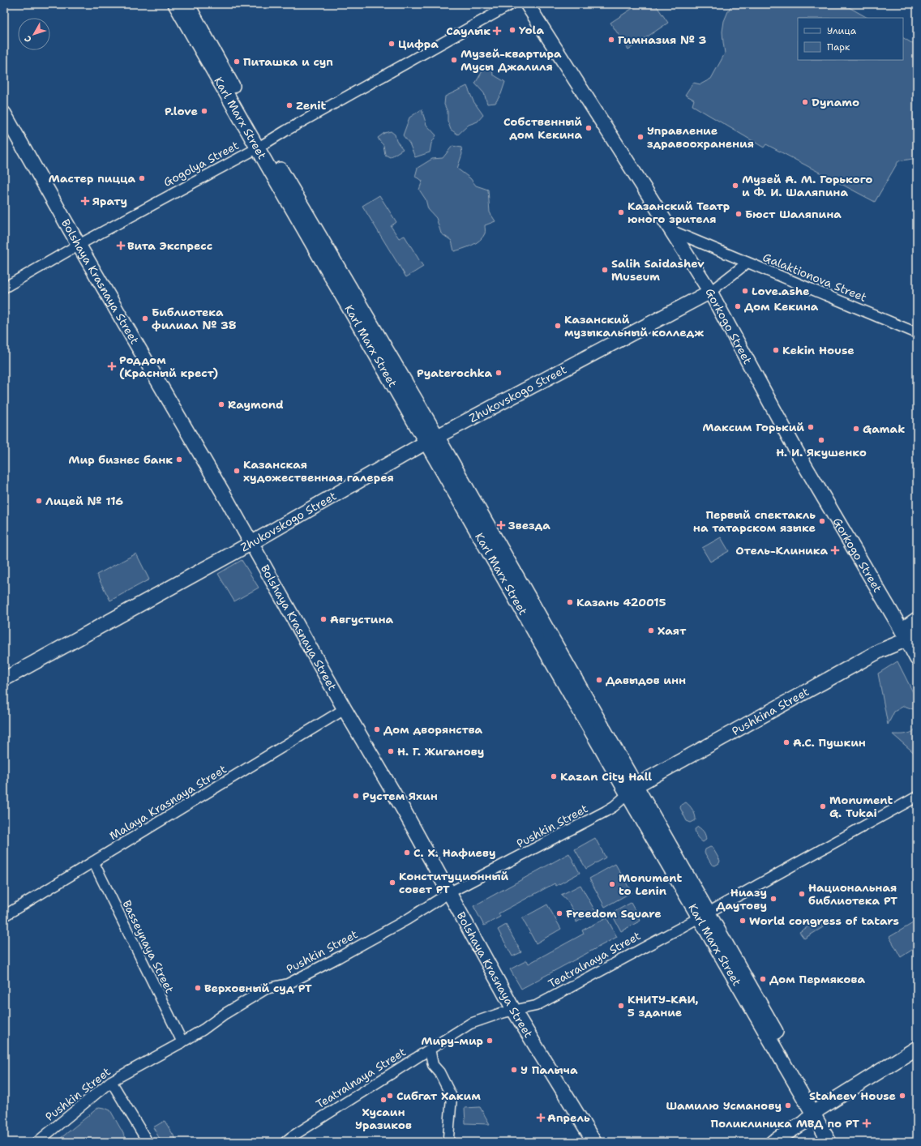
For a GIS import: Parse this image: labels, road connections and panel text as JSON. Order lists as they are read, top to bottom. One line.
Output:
{"streets":{"main road":["Karl Marx Street","Bolshaya Krasnaya Street","Gorkogo Street","Zhukovskogo Street","Pushkina Street"],"street":["Gogolya Street","Galaktionova Street","Malaya Krasnaya Street","Pushkin Street","Basseynaya Street","Teatralnaya Street"]},"crossings":[["Karl Marx Street","Gogolya Street"],["Karl Marx Street","Zhukovskogo Street"],["Karl Marx Street","Pushkina Street"],["Karl Marx Street","Pushkin Street"],["Karl Marx Street","Teatralnaya Street"],["Gogolya Street","Bolshaya Krasnaya Street"],["Galaktionova Street","Gorkogo Street"],["Galaktionova Street","Zhukovskogo Street"],["Bolshaya Krasnaya Street","Zhukovskogo Street"],["Bolshaya Krasnaya Street","Malaya Krasnaya Street"],["Bolshaya Krasnaya Street","Pushkin Street"],["Bolshaya Krasnaya Street","Teatralnaya Street"],["Gorkogo Street","Zhukovskogo Street"],["Gorkogo Street","Pushkina Street"],["Pushkina Street","Pushkin Street"],["Malaya Krasnaya Street","Basseynaya Street"],["Pushkin Street","Basseynaya Street"]],"places":{"other":["Yola","Гимназия № 3","Цифра","Музей-квартира Мусы Джалиля","Питашка и суп","Dynamo","Zenit","P.love","Собственный дом Кекина","Управление здравоохранения","Мастер пицца","Музей А. М. Горького и Ф. И. Шаляпина","Казанский Театр юного зрителя","Бюст Шаляпина","Salih Saidashev Museum","Love.ashe","Дом Кекина","Библиотека филиал № 38","Казанский музыкальный колледж","Kekin House","Pyaterochka","Raymond","Максим Горький","Gamak","Н. И. Якушенко","Мир бизнес банк","Казанская художественная галерея","Лицей № 116","Первый спектакль на татарском языке","Казань 420015","Августина","Хаят","Давыдов инн","Дом дворянства","А.С. Пушкин","Н. Г. Жиганову","Kazan City Hall","Рустем Яхин","Monument G. Tukai","С. Х. Нафиеву","Конституционный совет РТ","Monument to Lenin","Национальная библиотека РТ","Ниазу Даутову","Freedom Square","World congress of tatars","Дом Пермякова","Верховный суд РТ","КНИТУ-КАИ, 5 здание","Миру-мир","У Палыча","Сибгат Хаким","Staheev House","Хусаин Уразиков","Шамилю Усманову"],"health":["Саулык","Ярату","Вита Экспресс","Роддом (Красный крест)","Звезда","Отель-Клиника","Апрель","Поликлиника МВД по РТ"]},"legend":["Улица","Парк"],"north":"bottom left"}
